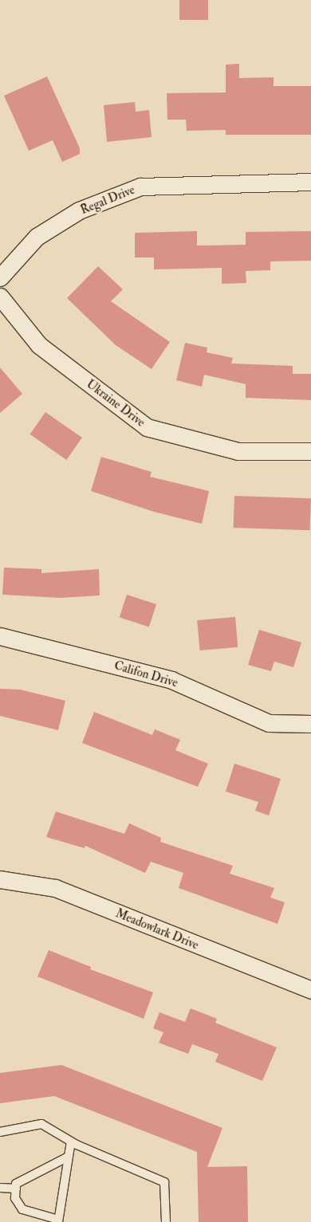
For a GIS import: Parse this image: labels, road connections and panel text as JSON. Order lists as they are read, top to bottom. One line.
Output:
{"streets":{"street":["Regal Drive","Ukraine Drive","Califon Drive","Meadowlark Drive"]}}
